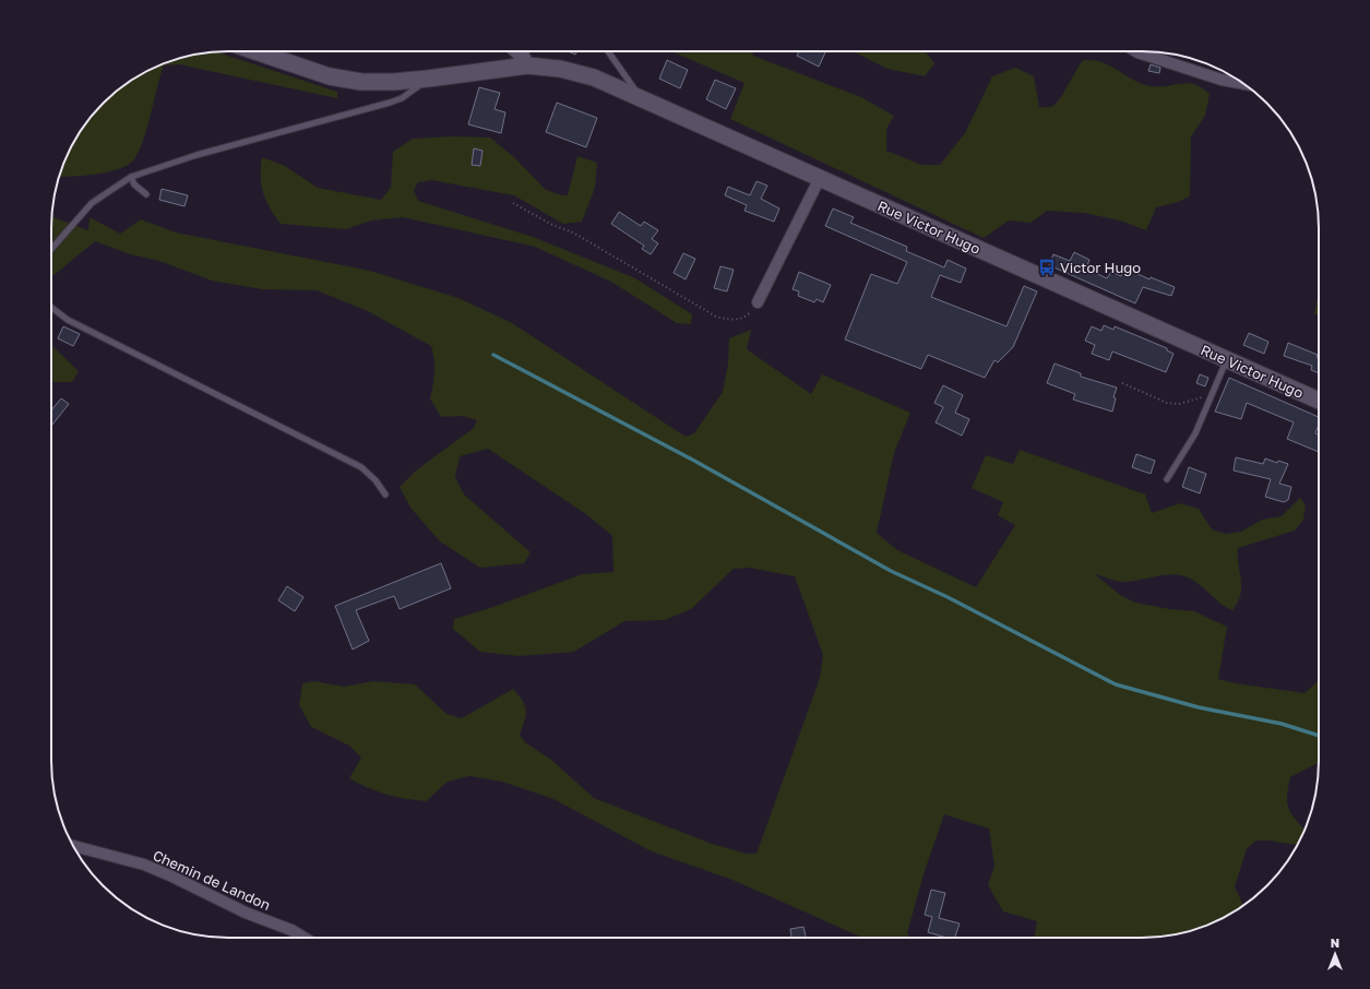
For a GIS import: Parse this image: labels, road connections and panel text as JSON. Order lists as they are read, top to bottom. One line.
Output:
{"streets":{"main road":["Rue Victor Hugo"],"street":["Chemin de Landon"]},"places":{"bus stop":["Victor Hugo"]},"north":"top"}
